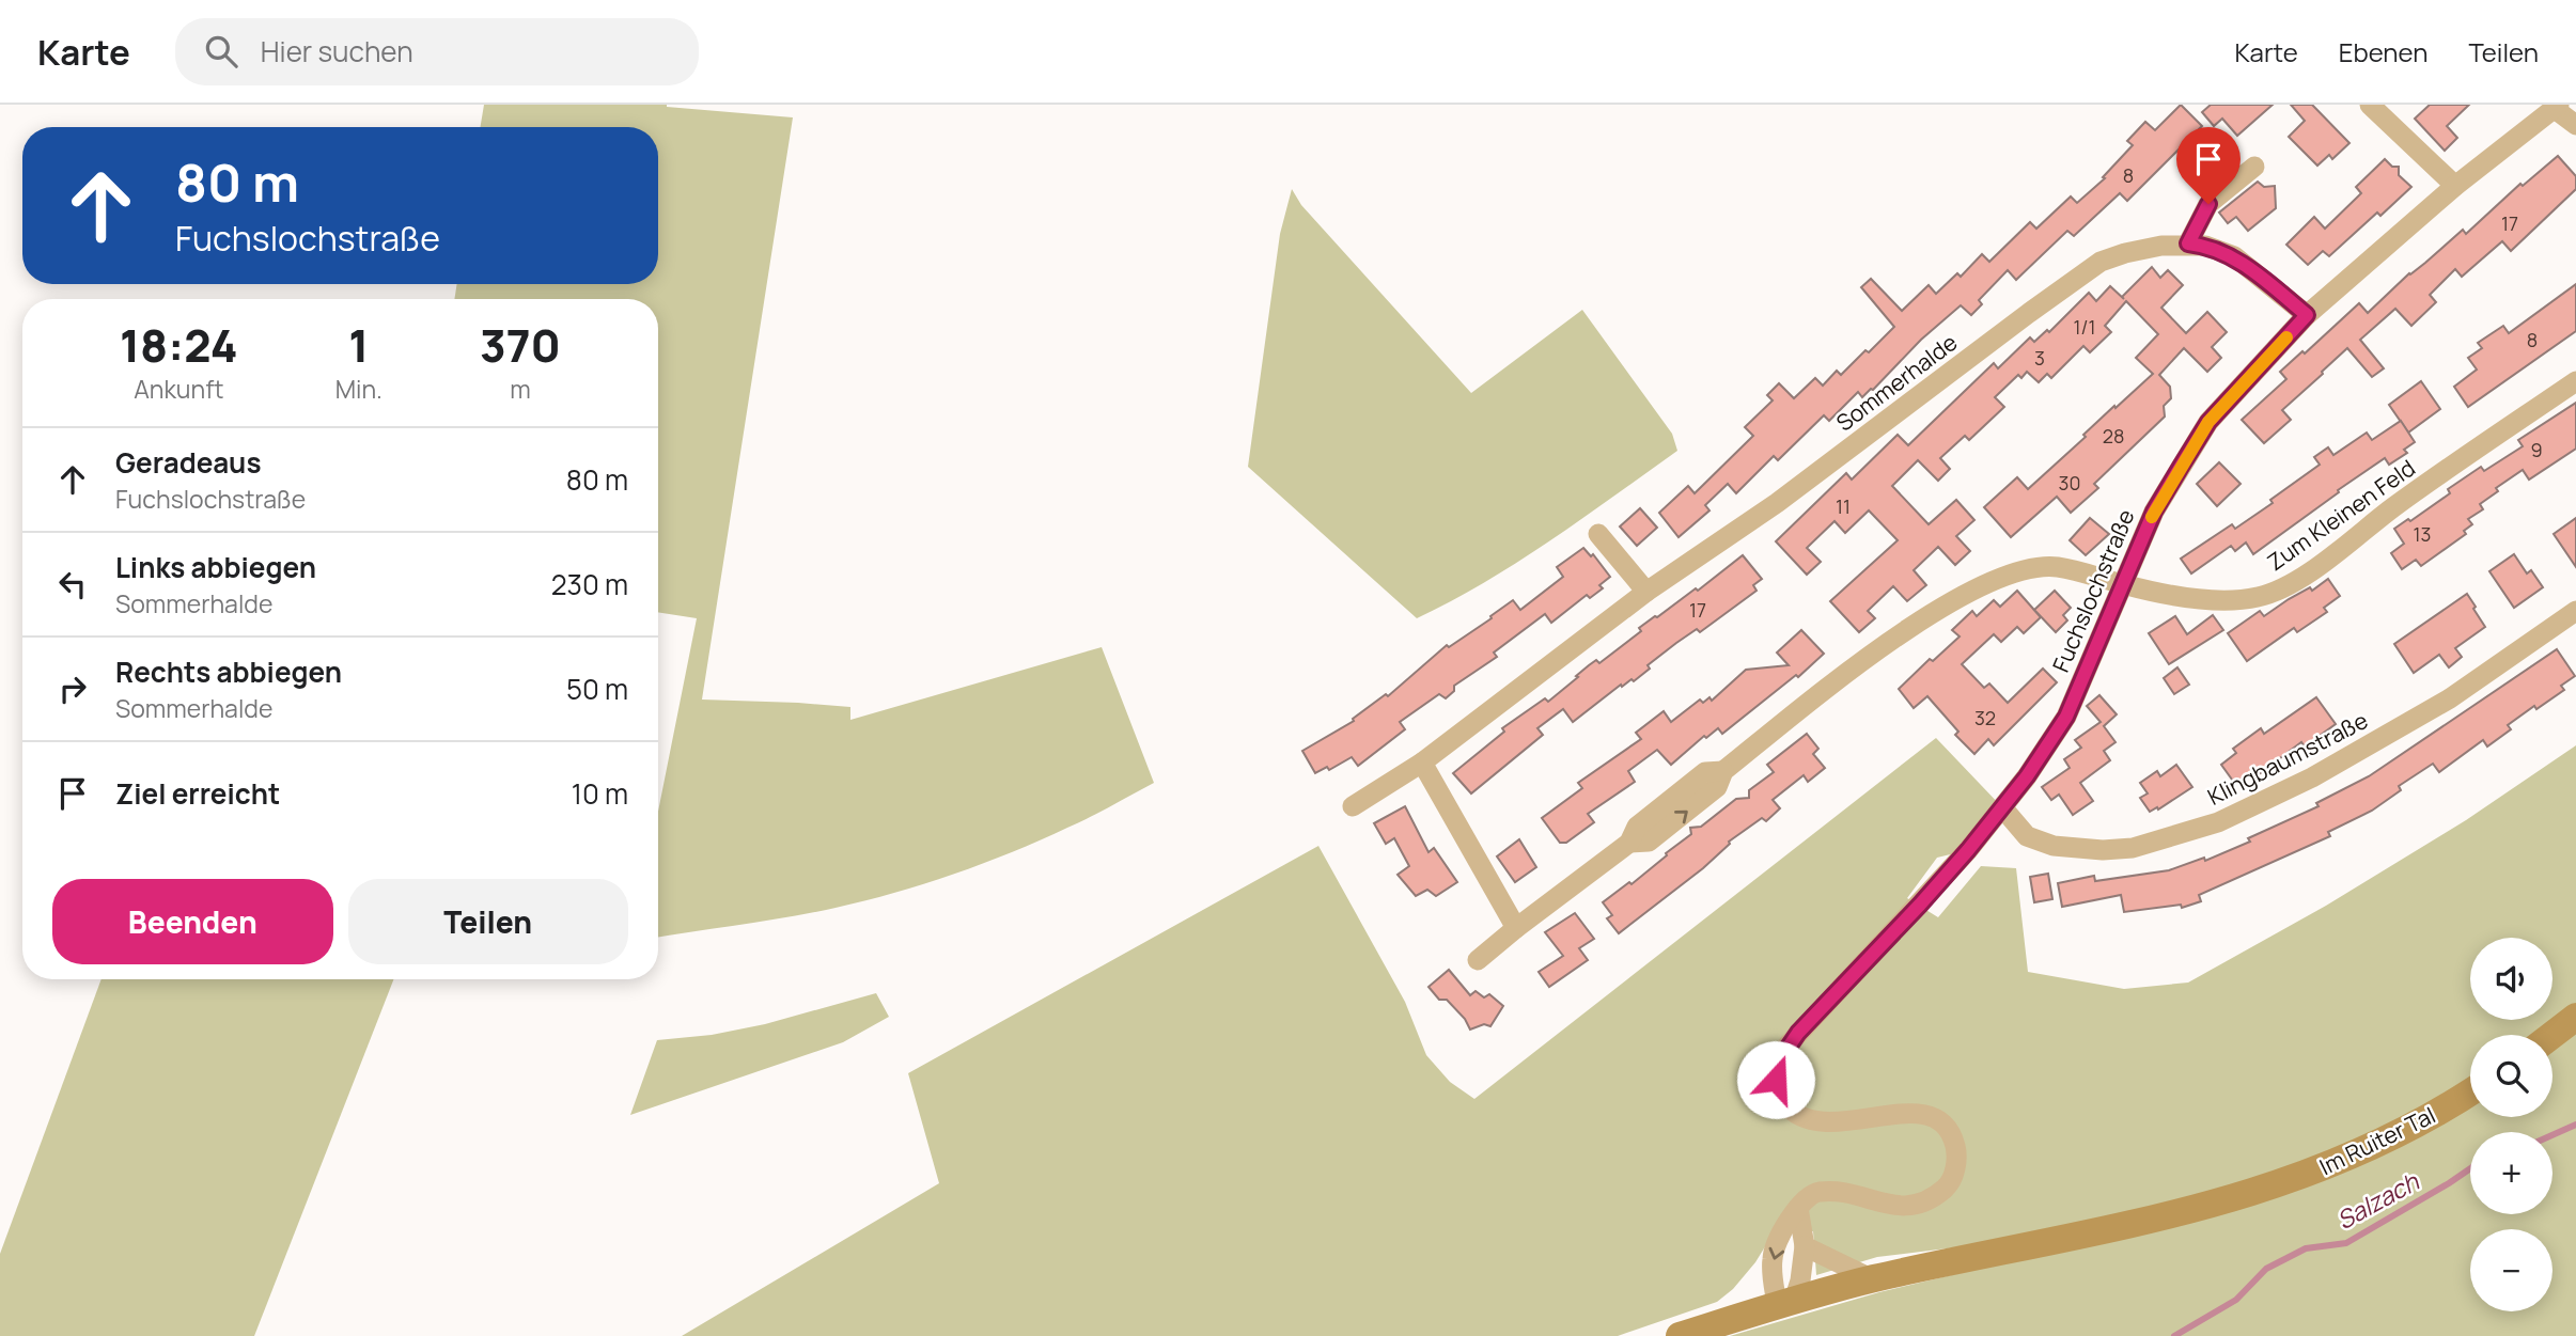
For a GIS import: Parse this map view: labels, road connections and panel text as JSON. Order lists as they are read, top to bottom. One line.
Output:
{"streets":{"street":["Sommerhalde","Zum Kleinen Feld","Fuchslochstraße","Klingbaumstraße","Im Ruiter Tal"]},"crossings":[["Sommerhalde","Fuchslochstraße"],["Zum Kleinen Feld","Fuchslochstraße"],["Fuchslochstraße","Klingbaumstraße"]],"water":["Salzach"],"house_numbers":["8","17","1/1","8","3","28","9","30","11","13","17","32"],"page":{"header":"Karte","search":"Hier suchen","nav":["Karte","Ebenen","Teilen"],"turn":["80 m","Fuchslochstraße"],"eta":["18:24","Ankunft","1","Min.","370","m"],"list":[{"name":"Geradeaus","note":"Fuchslochstraße","value":"80 m"},{"name":"Links abbiegen","note":"Sommerhalde","value":"230 m"},{"name":"Rechts abbiegen","note":"Sommerhalde","value":"50 m"},{"name":"Ziel erreicht","value":"10 m"}],"buttons":["Beenden","Teilen"],"map_buttons":["+","−"]}}
